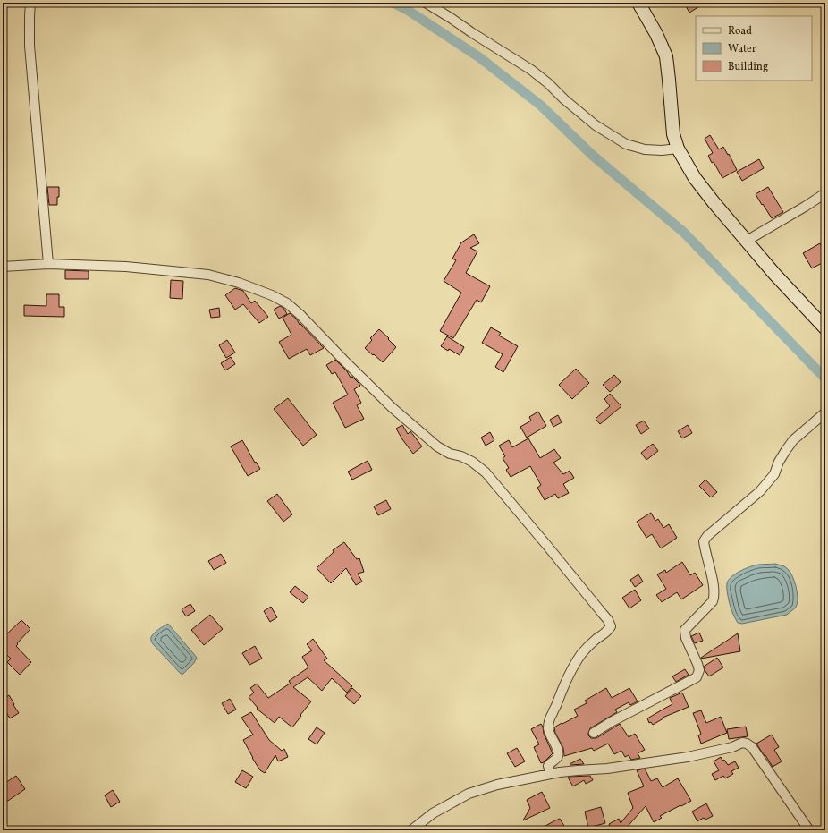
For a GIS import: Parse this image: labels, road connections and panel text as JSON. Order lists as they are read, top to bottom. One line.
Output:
{"legend":["Road","Water","Building"]}
